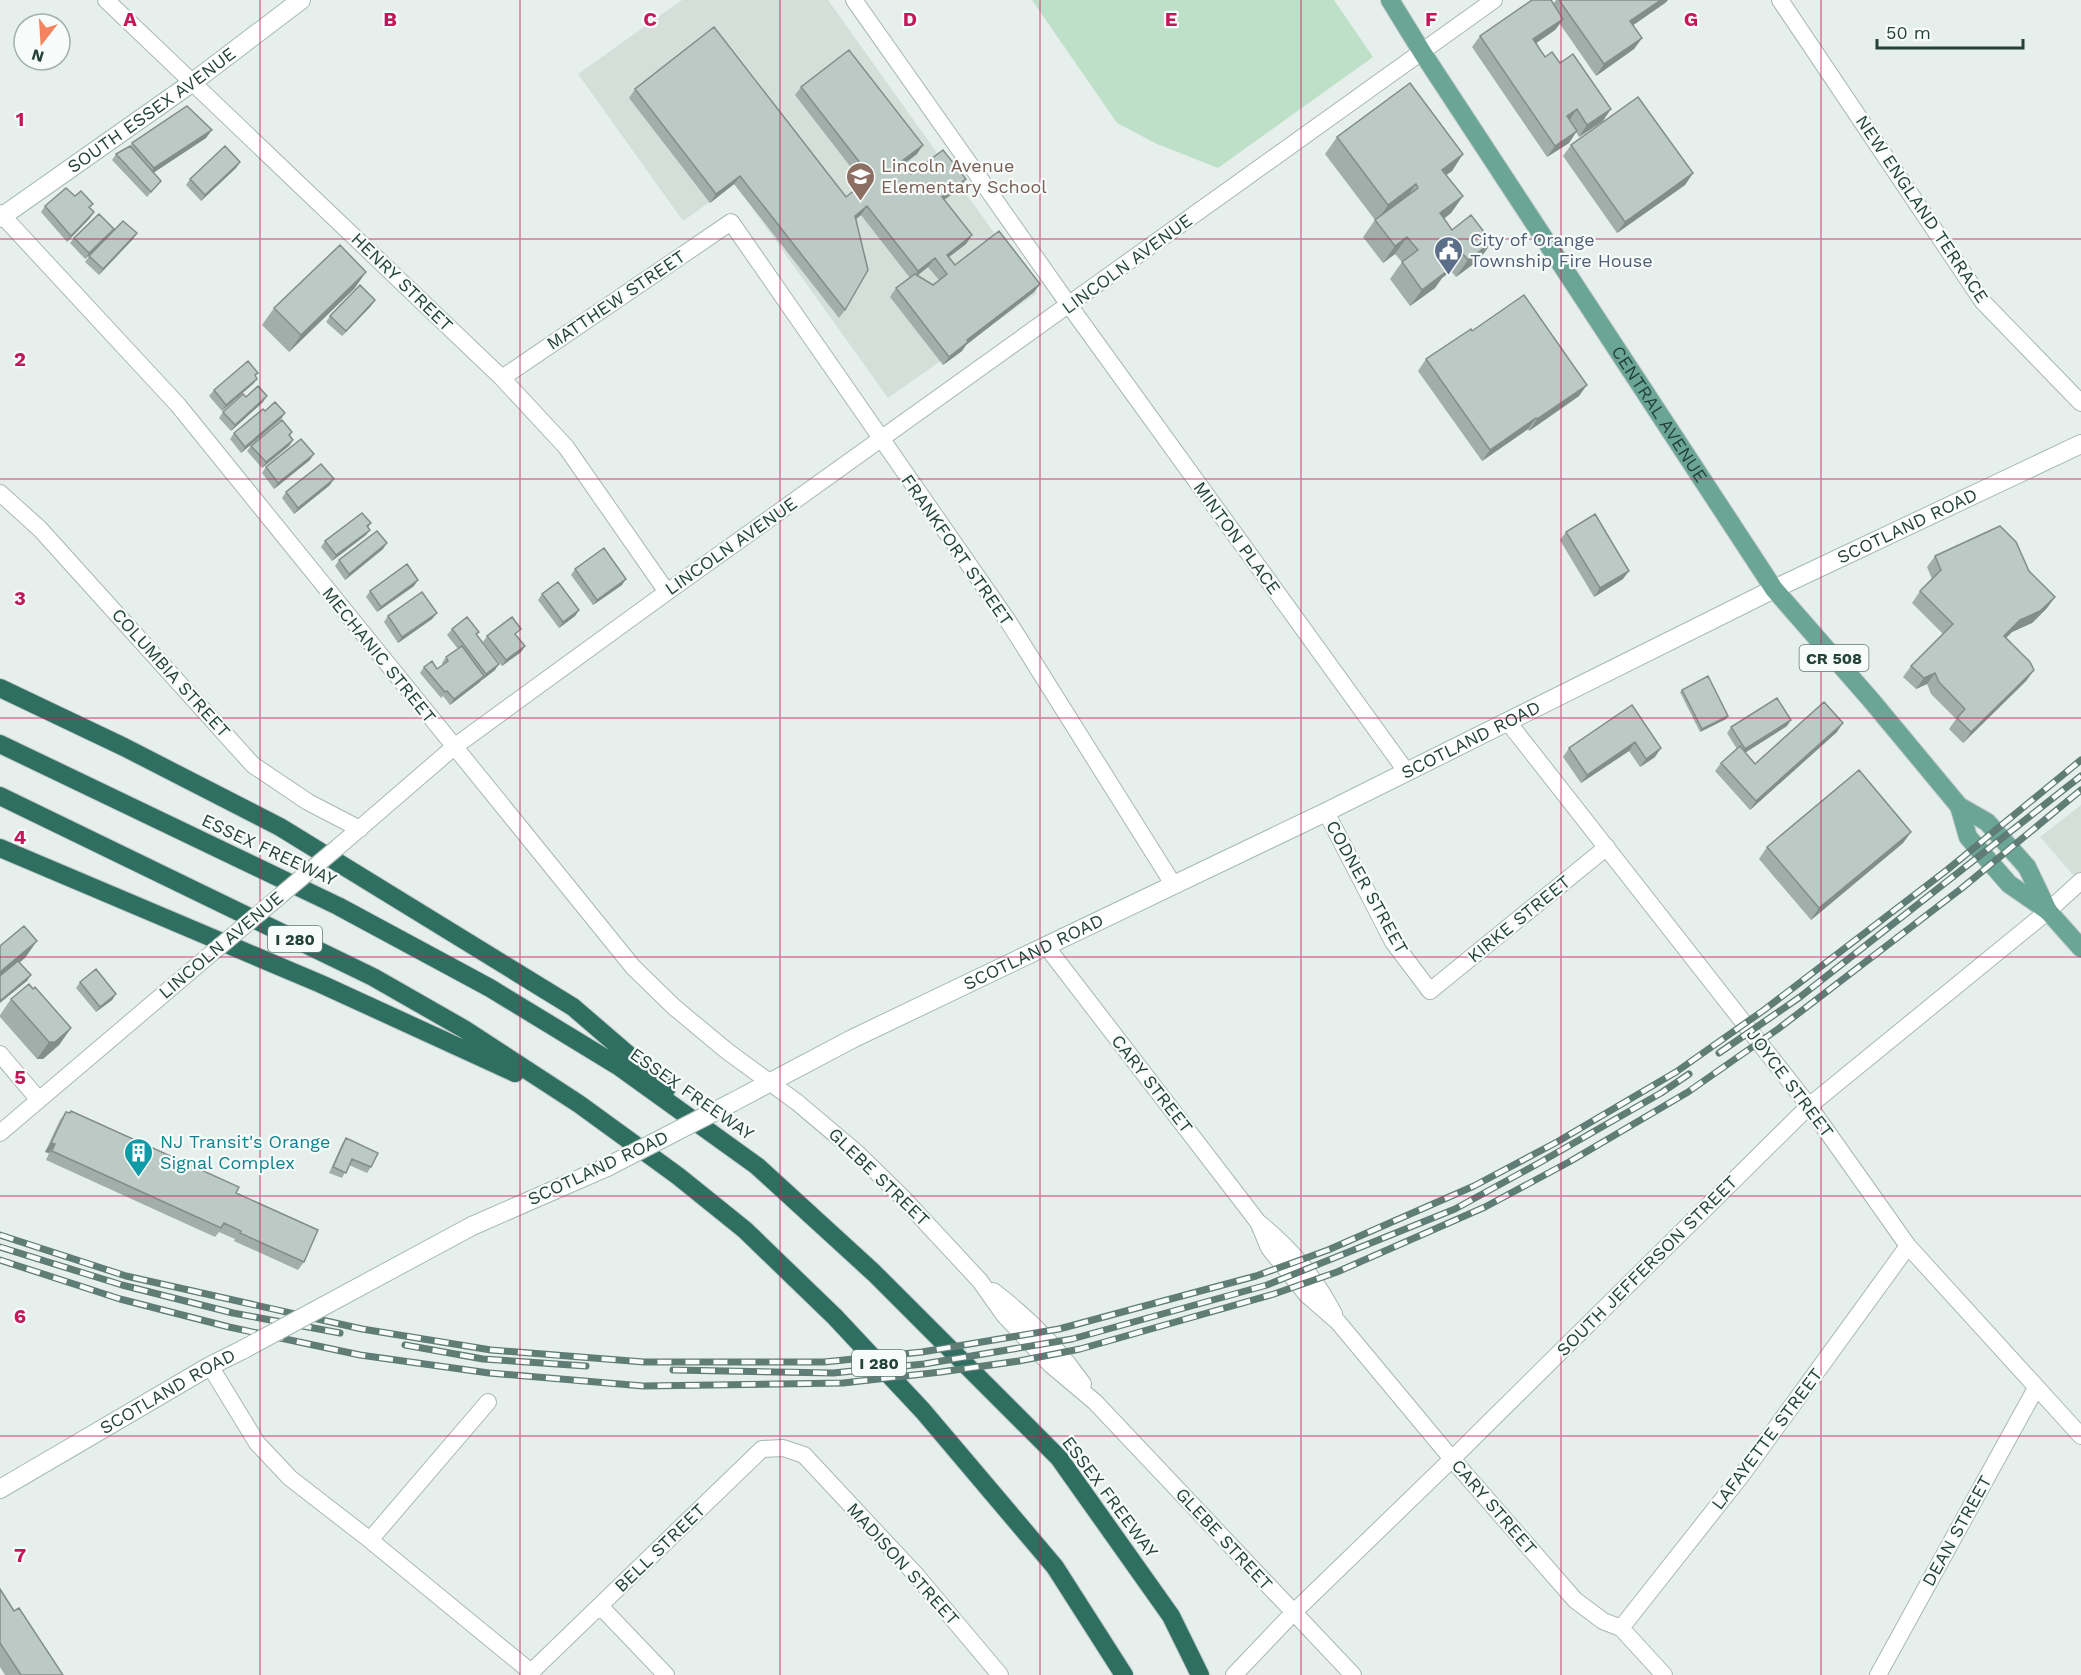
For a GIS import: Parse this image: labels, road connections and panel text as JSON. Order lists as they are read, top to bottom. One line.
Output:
{"streets":{"highway":["ESSEX FREEWAY","I 280"],"main road":["SOUTH ESSEX AVENUE","CENTRAL AVENUE","SCOTLAND ROAD","CR 508"],"street":["NEW ENGLAND TERRACE","LINCOLN AVENUE","HENRY STREET","MATTHEW STREET","MINTON PLACE","FRANKFORT STREET","MECHANIC STREET","COLUMBIA STREET","CODNER STREET","KIRKE STREET","JOYCE STREET","CARY STREET","GLEBE STREET","SOUTH JEFFERSON STREET","LAFAYETTE STREET","DEAN STREET","BELL STREET","MADISON STREET"]},"crossings":[["SOUTH ESSEX AVENUE","HENRY STREET"],["SOUTH ESSEX AVENUE","MECHANIC STREET"],["LINCOLN AVENUE","HENRY STREET"],["LINCOLN AVENUE","CENTRAL AVENUE"],["LINCOLN AVENUE","MINTON PLACE"],["LINCOLN AVENUE","FRANKFORT STREET"],["LINCOLN AVENUE","MECHANIC STREET"],["LINCOLN AVENUE","COLUMBIA STREET"],["HENRY STREET","MATTHEW STREET"],["MATTHEW STREET","FRANKFORT STREET"],["CENTRAL AVENUE","SCOTLAND ROAD"],["CENTRAL AVENUE","SOUTH JEFFERSON STREET"],["SCOTLAND ROAD","MINTON PLACE"],["SCOTLAND ROAD","FRANKFORT STREET"],["SCOTLAND ROAD","MECHANIC STREET"],["SCOTLAND ROAD","CODNER STREET"],["SCOTLAND ROAD","JOYCE STREET"],["SCOTLAND ROAD","CARY STREET"],["SCOTLAND ROAD","GLEBE STREET"],["MECHANIC STREET","GLEBE STREET"],["CODNER STREET","KIRKE STREET"],["KIRKE STREET","JOYCE STREET"],["JOYCE STREET","SOUTH JEFFERSON STREET"],["JOYCE STREET","LAFAYETTE STREET"],["JOYCE STREET","DEAN STREET"],["CARY STREET","SOUTH JEFFERSON STREET"],["CARY STREET","LAFAYETTE STREET"],["GLEBE STREET","SOUTH JEFFERSON STREET"],["BELL STREET","MADISON STREET"]],"places":{"school or university":["Lincoln Avenue Elementary School"],"public building":["City of Orange Township Fire House"],"building":["NJ Transit's Orange Signal Complex"]},"scale_bar":"50 m","north":"bottom","grid":{"columns":["A","B","C","D","E","F","G"],"rows":["1","2","3","4","5","6","7"]}}
